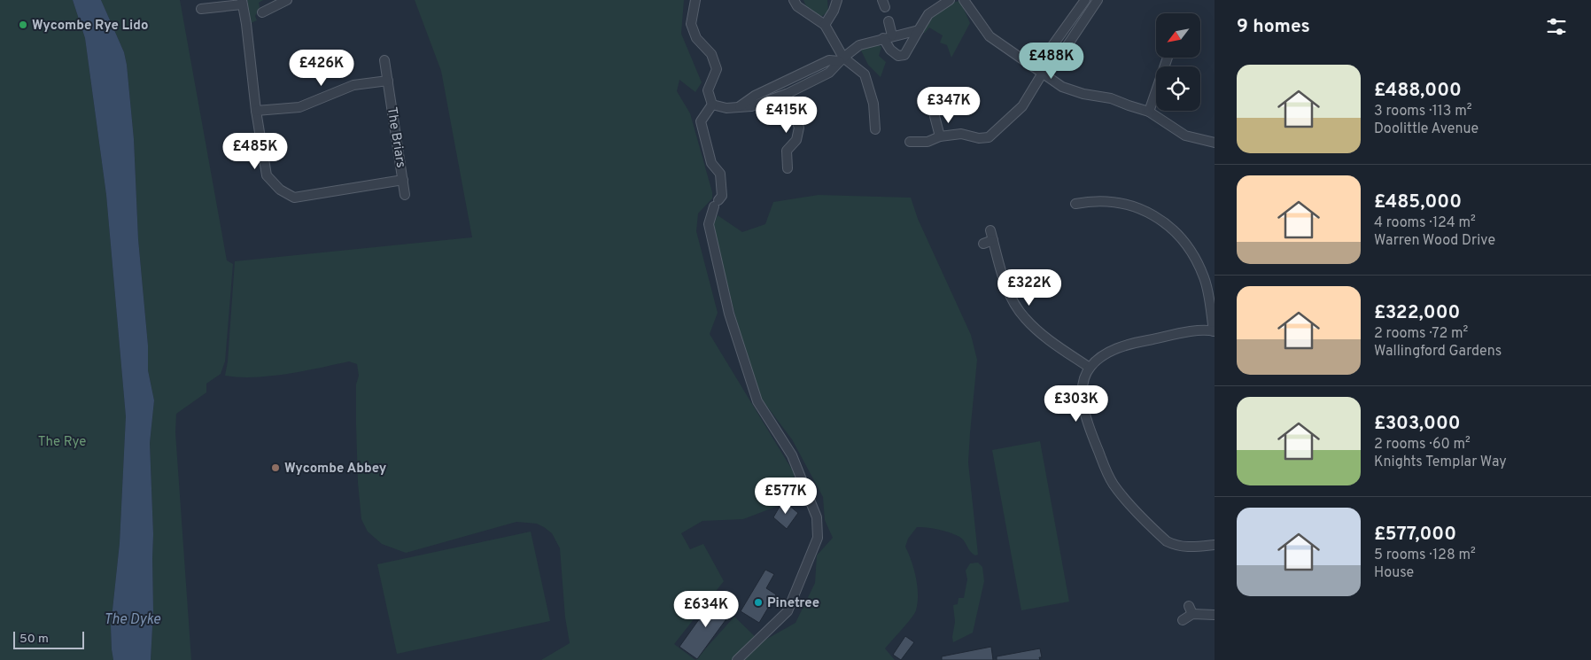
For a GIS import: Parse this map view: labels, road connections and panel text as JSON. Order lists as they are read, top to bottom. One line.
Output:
{"streets":{"street":["The Briars"]},"water":["The Dyke"],"parks":["The Rye"],"places":["Wycombe Rye Lido","Wycombe Abbey","Pinetree"],"scale_bar":"50 m","north":"bottom left","page":{"heading":"9 homes","price":["£488K","£426K","£347K","£415K","£485K","£322K","£303K","£577K","£634K"],"list":[{"name":"£488,000","note":"3 rooms · 113 m² · Doolittle Avenue"},{"name":"£485,000","note":"4 rooms · 124 m² · Warren Wood Drive"},{"name":"£322,000","note":"2 rooms · 72 m² · Wallingford Gardens"},{"name":"£303,000","note":"2 rooms · 60 m² · Knights Templar Way"},{"name":"£577,000","note":"5 rooms · 128 m² · House"}],"scale":"50 m"}}
